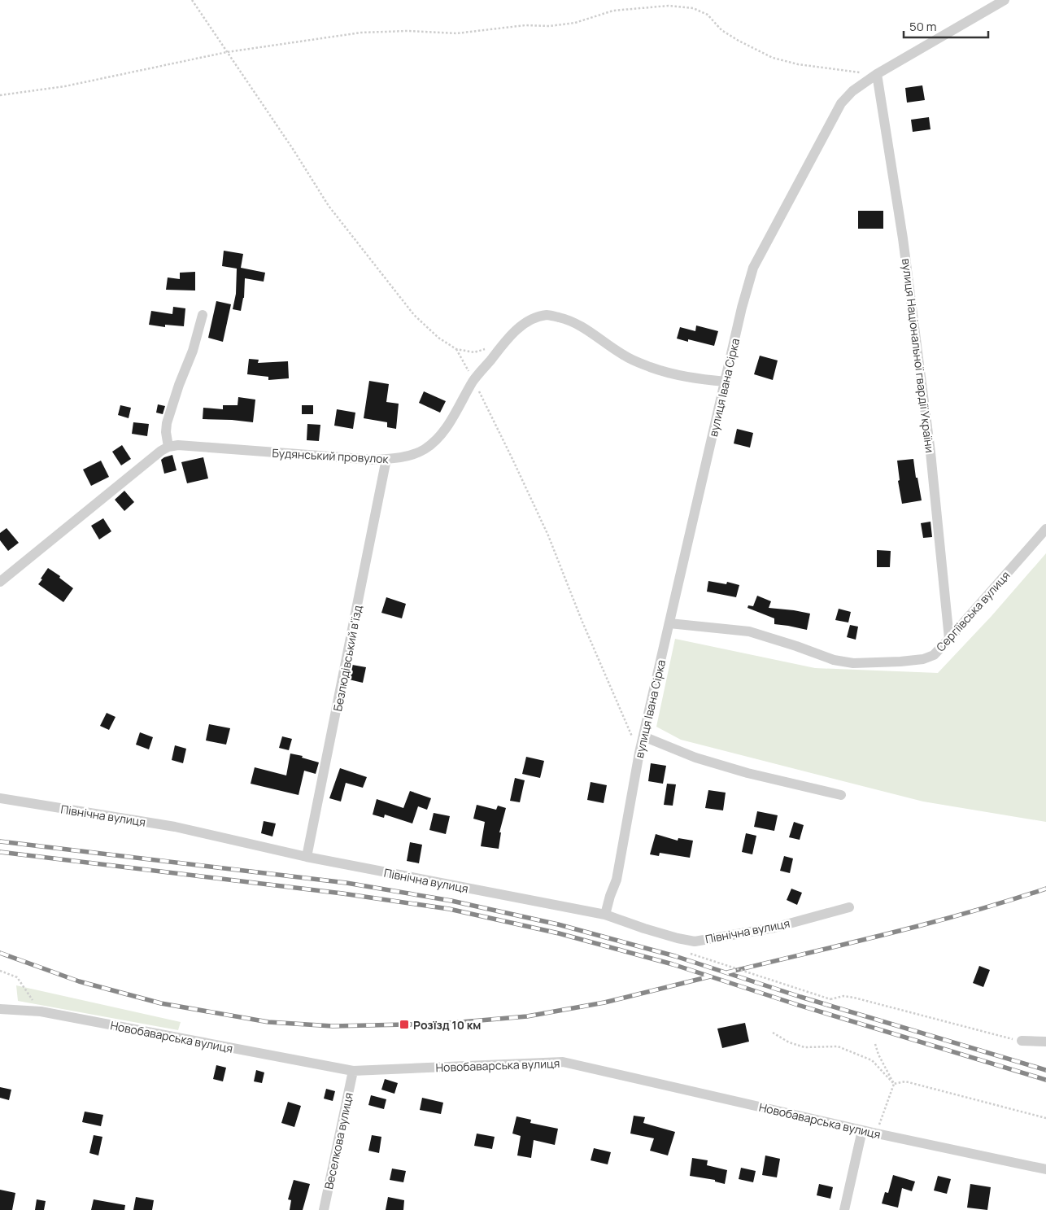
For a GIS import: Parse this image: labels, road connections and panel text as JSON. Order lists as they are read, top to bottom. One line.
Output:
{"streets":{"street":["вулиця Національної гвардії України","вулиця Івана Сірка","Будянський провулок","Сергіївська вулиця","Безлюдівський в'їзд","Північна вулиця","Новобаварська вулиця","Веселкова вулиця"]},"crossings":[["вулиця Національної гвардії України","вулиця Івана Сірка"],["вулиця Національної гвардії України","Сергіївська вулиця"],["вулиця Івана Сірка","Будянський провулок"],["вулиця Івана Сірка","Сергіївська вулиця"],["вулиця Івана Сірка","Північна вулиця"],["Будянський провулок","Безлюдівський в'їзд"],["Безлюдівський в'їзд","Північна вулиця"],["Новобаварська вулиця","Веселкова вулиця"]],"places":{"transit":["Розїзд 10 км"]},"scale_bar":"50 m"}
